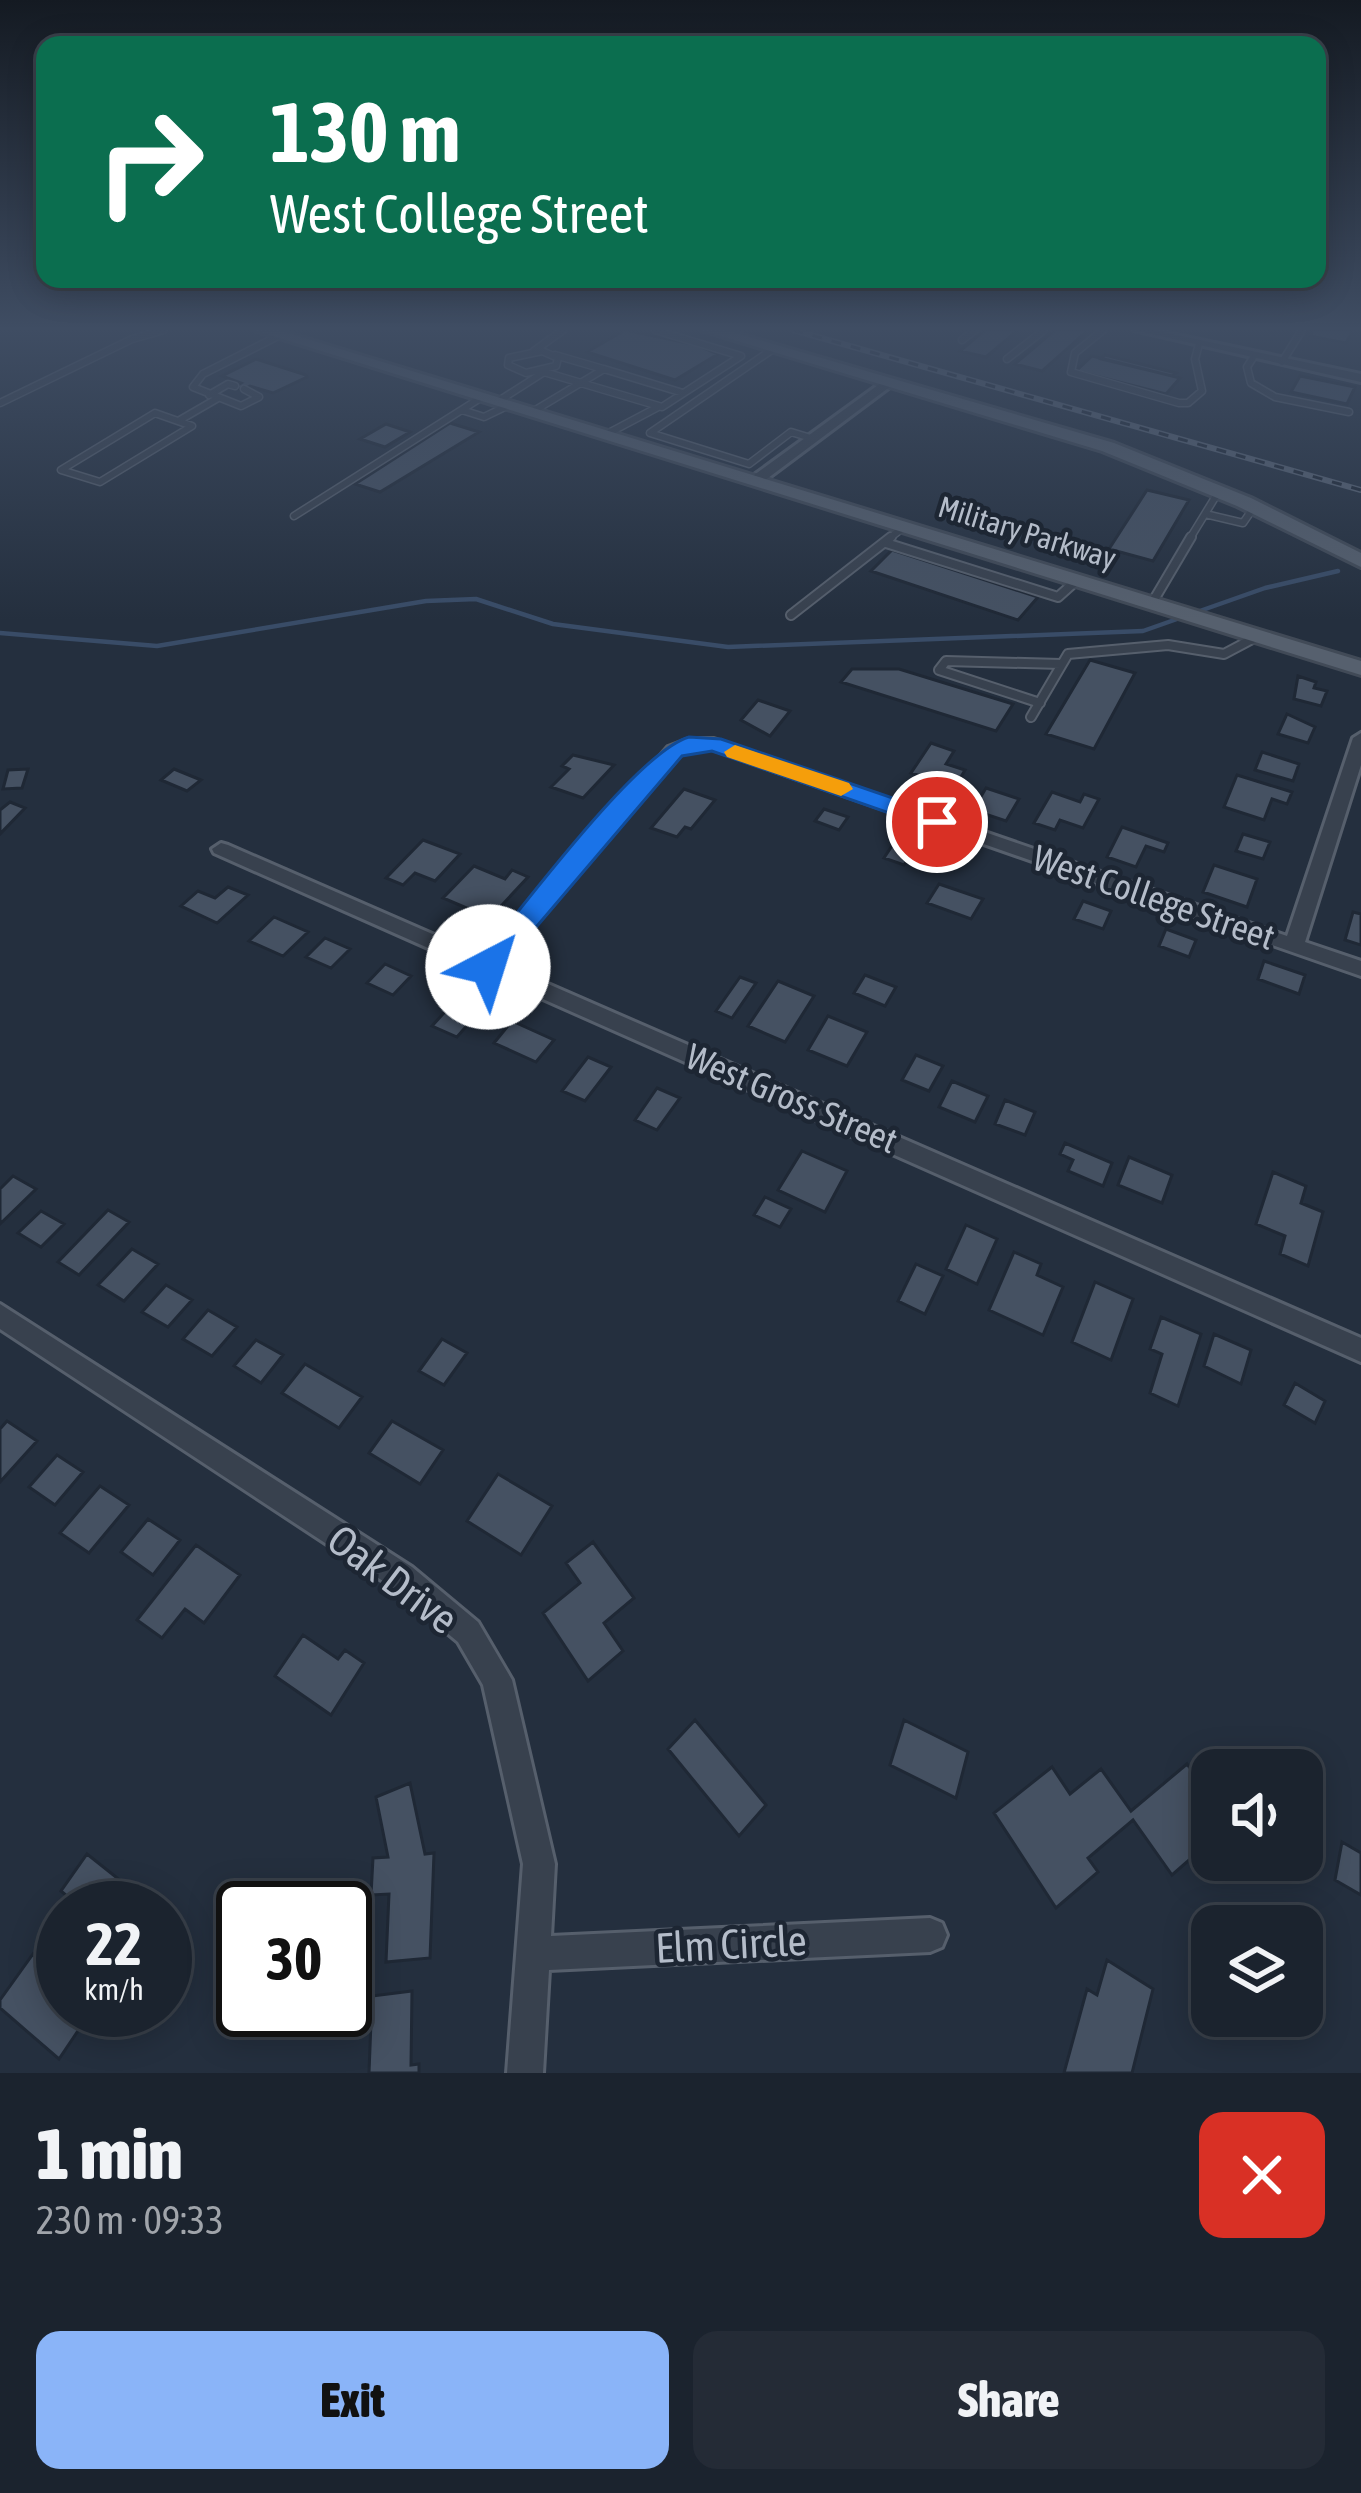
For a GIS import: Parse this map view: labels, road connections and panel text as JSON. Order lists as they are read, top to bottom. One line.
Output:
{"streets":{"main road":["Military Parkway"],"street":["West College Street","West Gross Street","Oak Drive","Elm Circle"]},"crossings":[["West College Street","West Gross Street"],["Oak Drive","Elm Circle"]],"page":{"turn":["130 m","West College Street"],"speed":"22 km/h","limit":"30","heading":["1 min","230 m · 09:33"],"buttons":["Exit","Share"]}}
